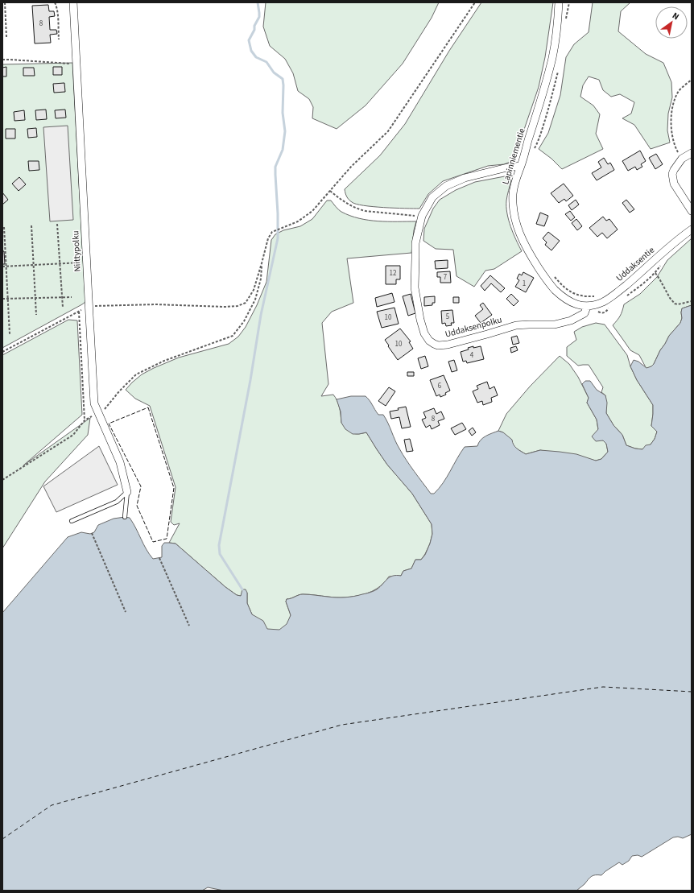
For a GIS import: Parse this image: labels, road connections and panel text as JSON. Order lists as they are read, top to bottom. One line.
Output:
{"streets":{"street":["Lapinniementie","Niittypolku","Uddaksentie","Uddaksenpolku"]},"crossings":[["Lapinniementie","Uddaksentie"],["Lapinniementie","Uddaksenpolku"],["Uddaksentie","Uddaksenpolku"]],"house_numbers":["8","12","7","1","5","10","10","4","6","8"],"north":"top right"}
